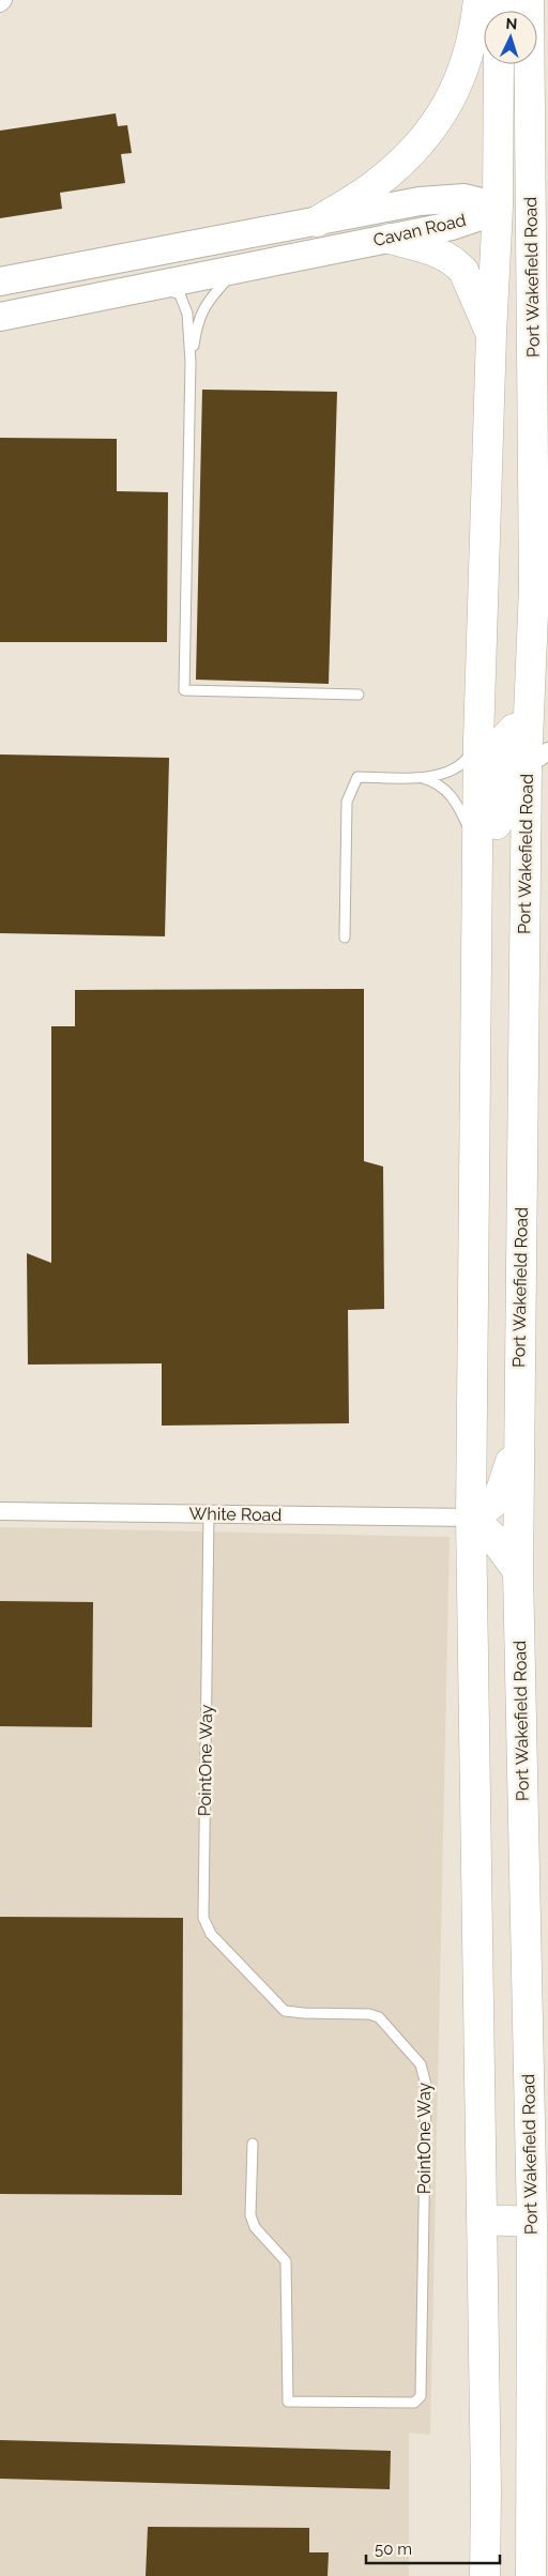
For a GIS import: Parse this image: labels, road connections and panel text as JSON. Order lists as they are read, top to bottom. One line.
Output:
{"streets":{"highway":["Port Wakefield Road"],"main road":["Cavan Road"],"street":["White Road"],"lane":["PointOne Way"]},"crossings":[["Cavan Road","Port Wakefield Road"],["Port Wakefield Road","White Road"],["White Road","PointOne Way"]],"scale_bar":"50 m","north":"top"}
